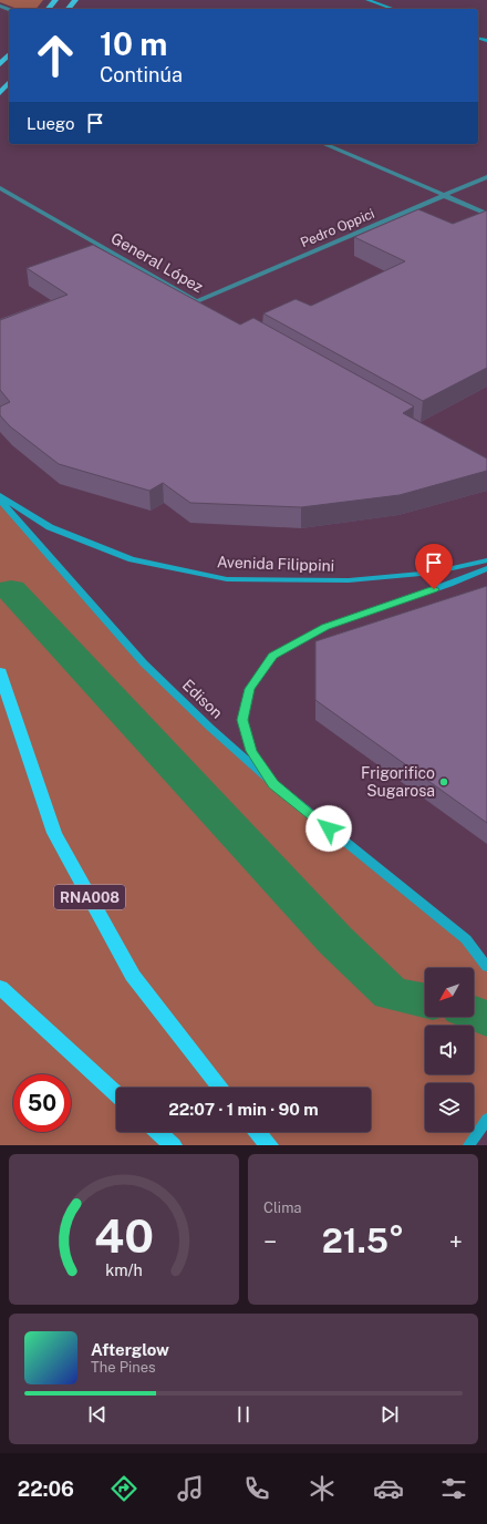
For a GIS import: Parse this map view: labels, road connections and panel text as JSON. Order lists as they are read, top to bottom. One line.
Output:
{"streets":{"highway":["RNA008"],"main road":["Avenida Filippini","Edison"],"street":["Pedro Oppici","General López"]},"crossings":[["Pedro Oppici","General López"]],"places":["Frigorifico Sugarosa"],"north":"bottom left","page":{"turn":["10 m","Continúa"],"then":"Luego","limit":"50","trip":"22:07 · 1 min · 90 m","tile":"Clima","heat":["−","21.5°","+"],"song":["Afterglow","The Pines"],"tabs":"22:06","gauge":["40","km/h"]}}
